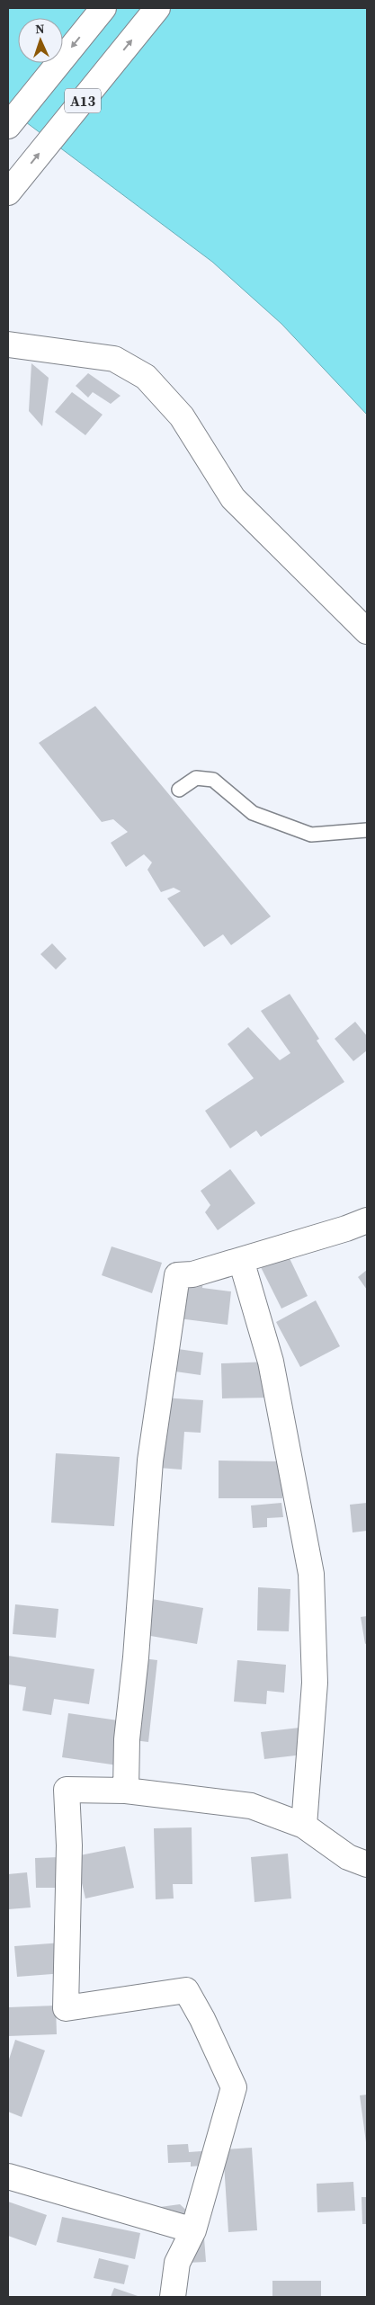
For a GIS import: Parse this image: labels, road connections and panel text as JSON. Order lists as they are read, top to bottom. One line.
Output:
{"streets":{"main road":["A13"]},"north":"top"}
